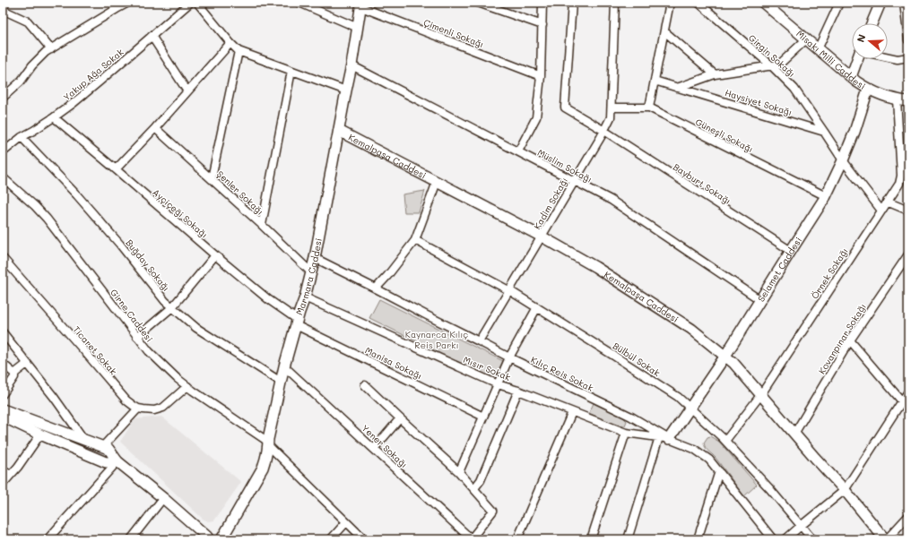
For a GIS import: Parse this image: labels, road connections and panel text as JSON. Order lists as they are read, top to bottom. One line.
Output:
{"streets":{"street":["Çimenli Sokağı","Girgin Sokağı","Misakı Milli Caddesi","Yakup Ağa Sokak","Haysiyet Sokağı","Güneşli Sokağı","Kemalpaşa Caddesi","Müslim Sokağı","Bayburt Sokağı","Şenler Sokağı","Kadim Sokağı","Ayçiçeği Sokağı","Buğday Sokağı","Selamet Caddesi","Örnek Sokağı","Marmara Caddesi","Girne Caddesi","Kovanpınar Sokağı","Ticaret Sokak","Bülbül Sokak","Manisa Sokağı","Mısır Sokak","Kılıç Reis Sokak","Yener Sokağı"]},"crossings":[["Çimenli Sokağı","Marmara Caddesi"],["Girgin Sokağı","Haysiyet Sokağı"],["Misakı Milli Caddesi","Selamet Caddesi"],["Misakı Milli Caddesi","Örnek Sokağı"],["Yakup Ağa Sokak","Ayçiçeği Sokağı"],["Yakup Ağa Sokak","Buğday Sokağı"],["Güneşli Sokağı","Kadim Sokağı"],["Güneşli Sokağı","Selamet Caddesi"],["Kemalpaşa Caddesi","Kadim Sokağı"],["Kemalpaşa Caddesi","Selamet Caddesi"],["Kemalpaşa Caddesi","Örnek Sokağı"],["Kemalpaşa Caddesi","Marmara Caddesi"],["Kemalpaşa Caddesi","Kovanpınar Sokağı"],["Müslim Sokağı","Kadim Sokağı"],["Müslim Sokağı","Selamet Caddesi"],["Müslim Sokağı","Marmara Caddesi"],["Bayburt Sokağı","Kadim Sokağı"],["Bayburt Sokağı","Selamet Caddesi"],["Şenler Sokağı","Marmara Caddesi"],["Kadim Sokağı","Bülbül Sokak"],["Kadim Sokağı","Kılıç Reis Sokak"],["Ayçiçeği Sokağı","Marmara Caddesi"],["Ayçiçeği Sokağı","Manisa Sokağı"],["Buğday Sokağı","Marmara Caddesi"],["Selamet Caddesi","Bülbül Sokak"],["Selamet Caddesi","Mısır Sokak"],["Selamet Caddesi","Kılıç Reis Sokak"],["Örnek Sokağı","Bülbül Sokak"],["Marmara Caddesi","Girne Caddesi"],["Marmara Caddesi","Manisa Sokağı"],["Marmara Caddesi","Mısır Sokak"],["Marmara Caddesi","Kılıç Reis Sokak"],["Marmara Caddesi","Yener Sokağı"],["Mısır Sokak","Kılıç Reis Sokak"]],"parks":["Kaynarca Kılıç Reis Parkı"],"north":"left"}
